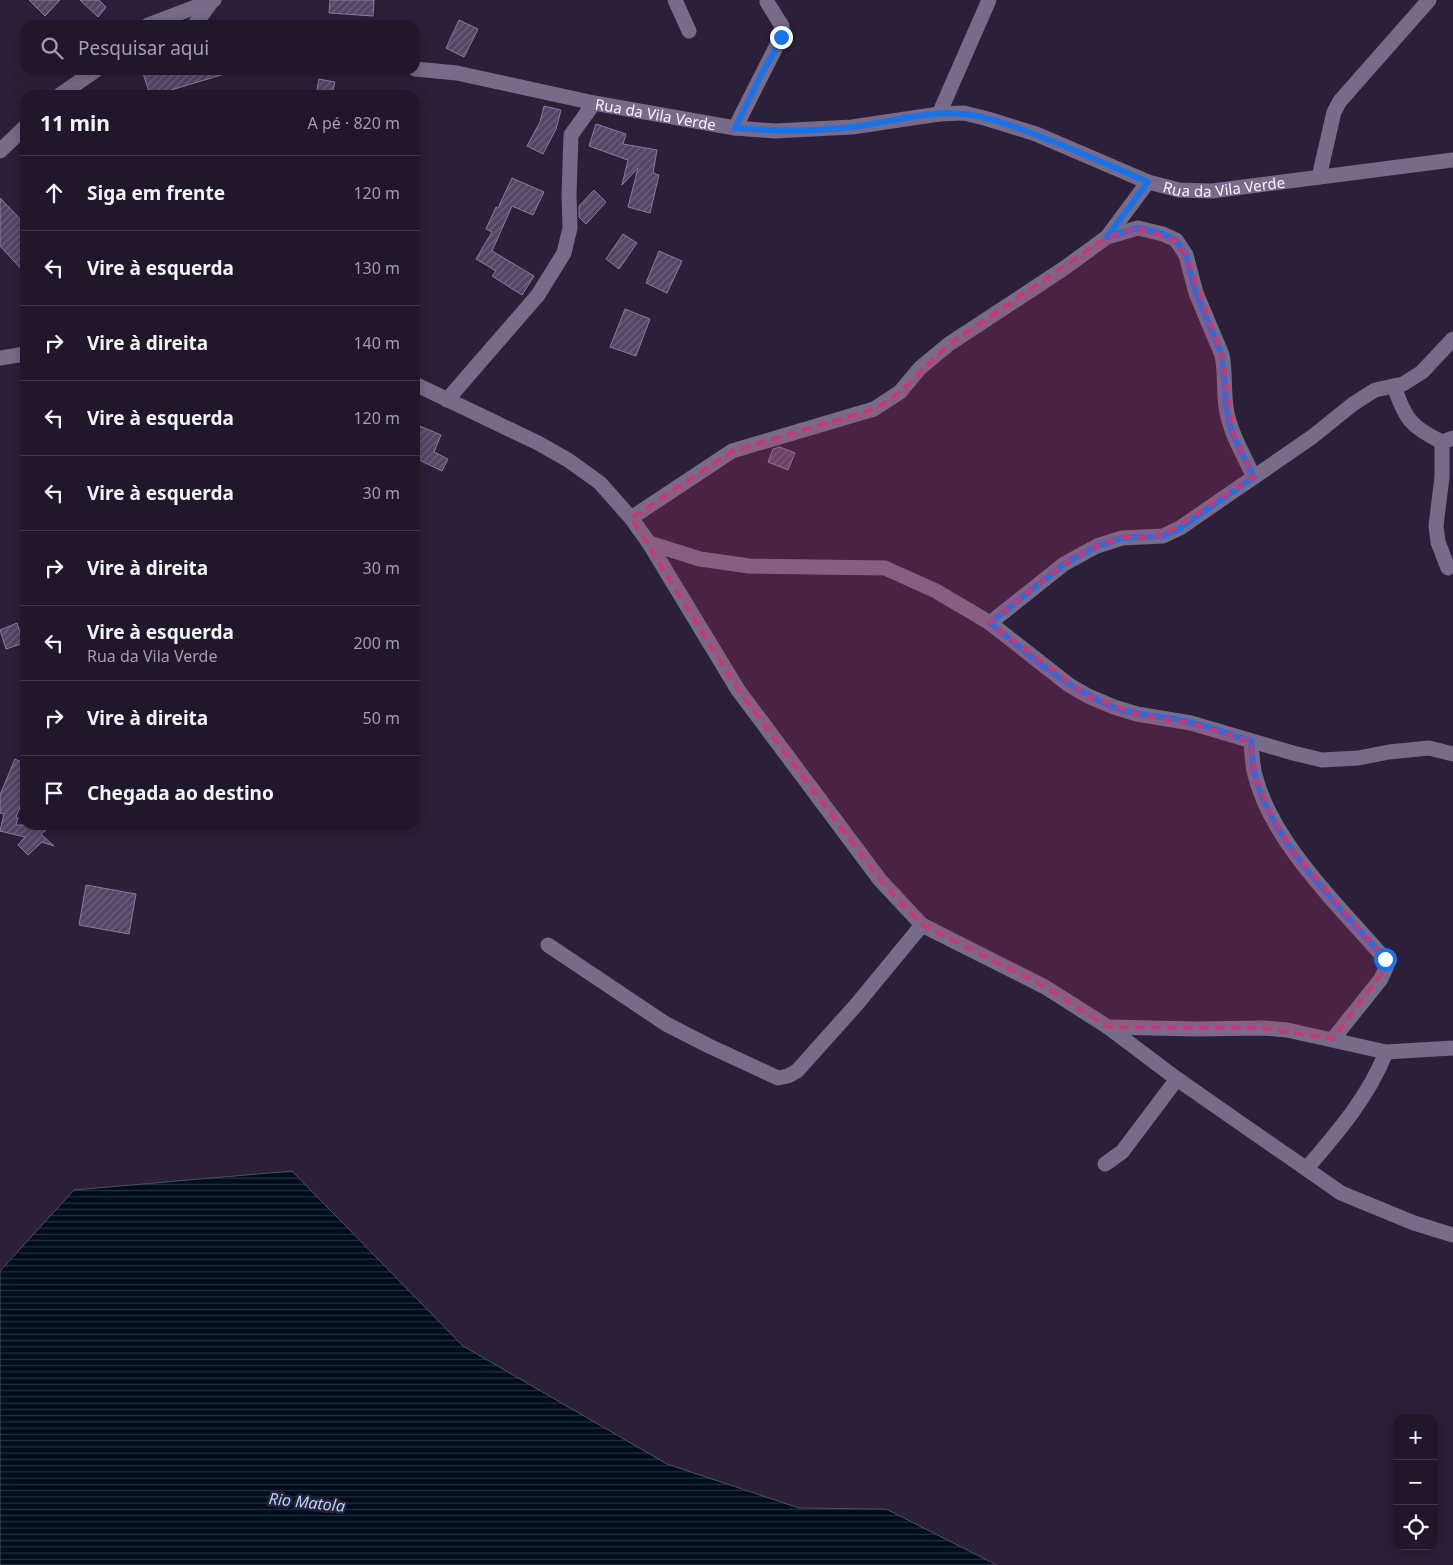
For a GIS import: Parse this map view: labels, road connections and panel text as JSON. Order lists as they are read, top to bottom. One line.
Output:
{"streets":{"street":["Rua da Vila Verde"]},"water":["Rio Matola"],"page":{"search":"Pesquisar aqui","heading":["11 min","A pé · 820 m"],"list":[["Siga em frente","120 m"],["Vire à esquerda","130 m"],["Vire à direita","140 m"],["Vire à esquerda","120 m"],["Vire à esquerda","30 m"],["Vire à direita","30 m"],["Vire à esquerda","Rua da Vila Verde","200 m"],["Vire à direita","50 m"],"Chegada ao destino"],"map_buttons":["+","−"]}}
